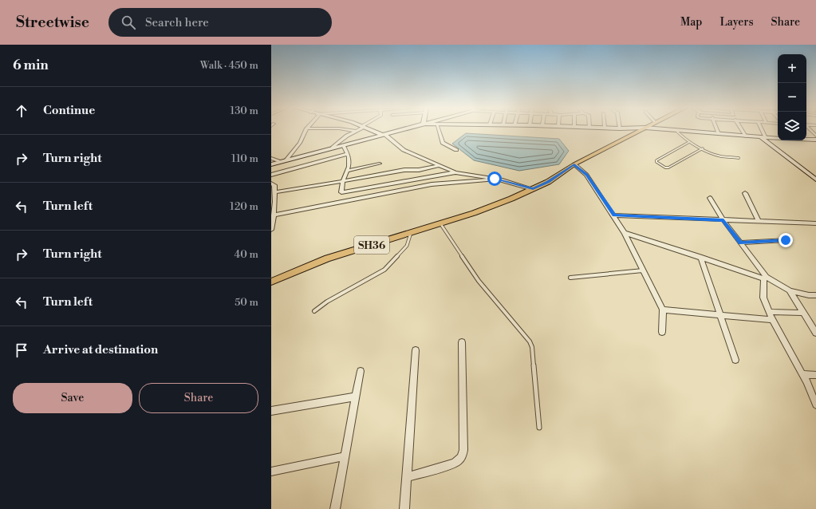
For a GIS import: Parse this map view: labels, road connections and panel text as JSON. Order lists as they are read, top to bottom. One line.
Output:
{"streets":{"main road":["SH36"]},"page":{"header":"Streetwise","search":"Search here","nav":["Map","Layers","Share"],"heading":["6 min","Walk · 450 m"],"map_buttons":["+","−"],"list":[["Continue","130 m"],["Turn right","110 m"],["Turn left","120 m"],["Turn right","40 m"],["Turn left","50 m"],"Arrive at destination"],"buttons":["Save","Share"]}}
